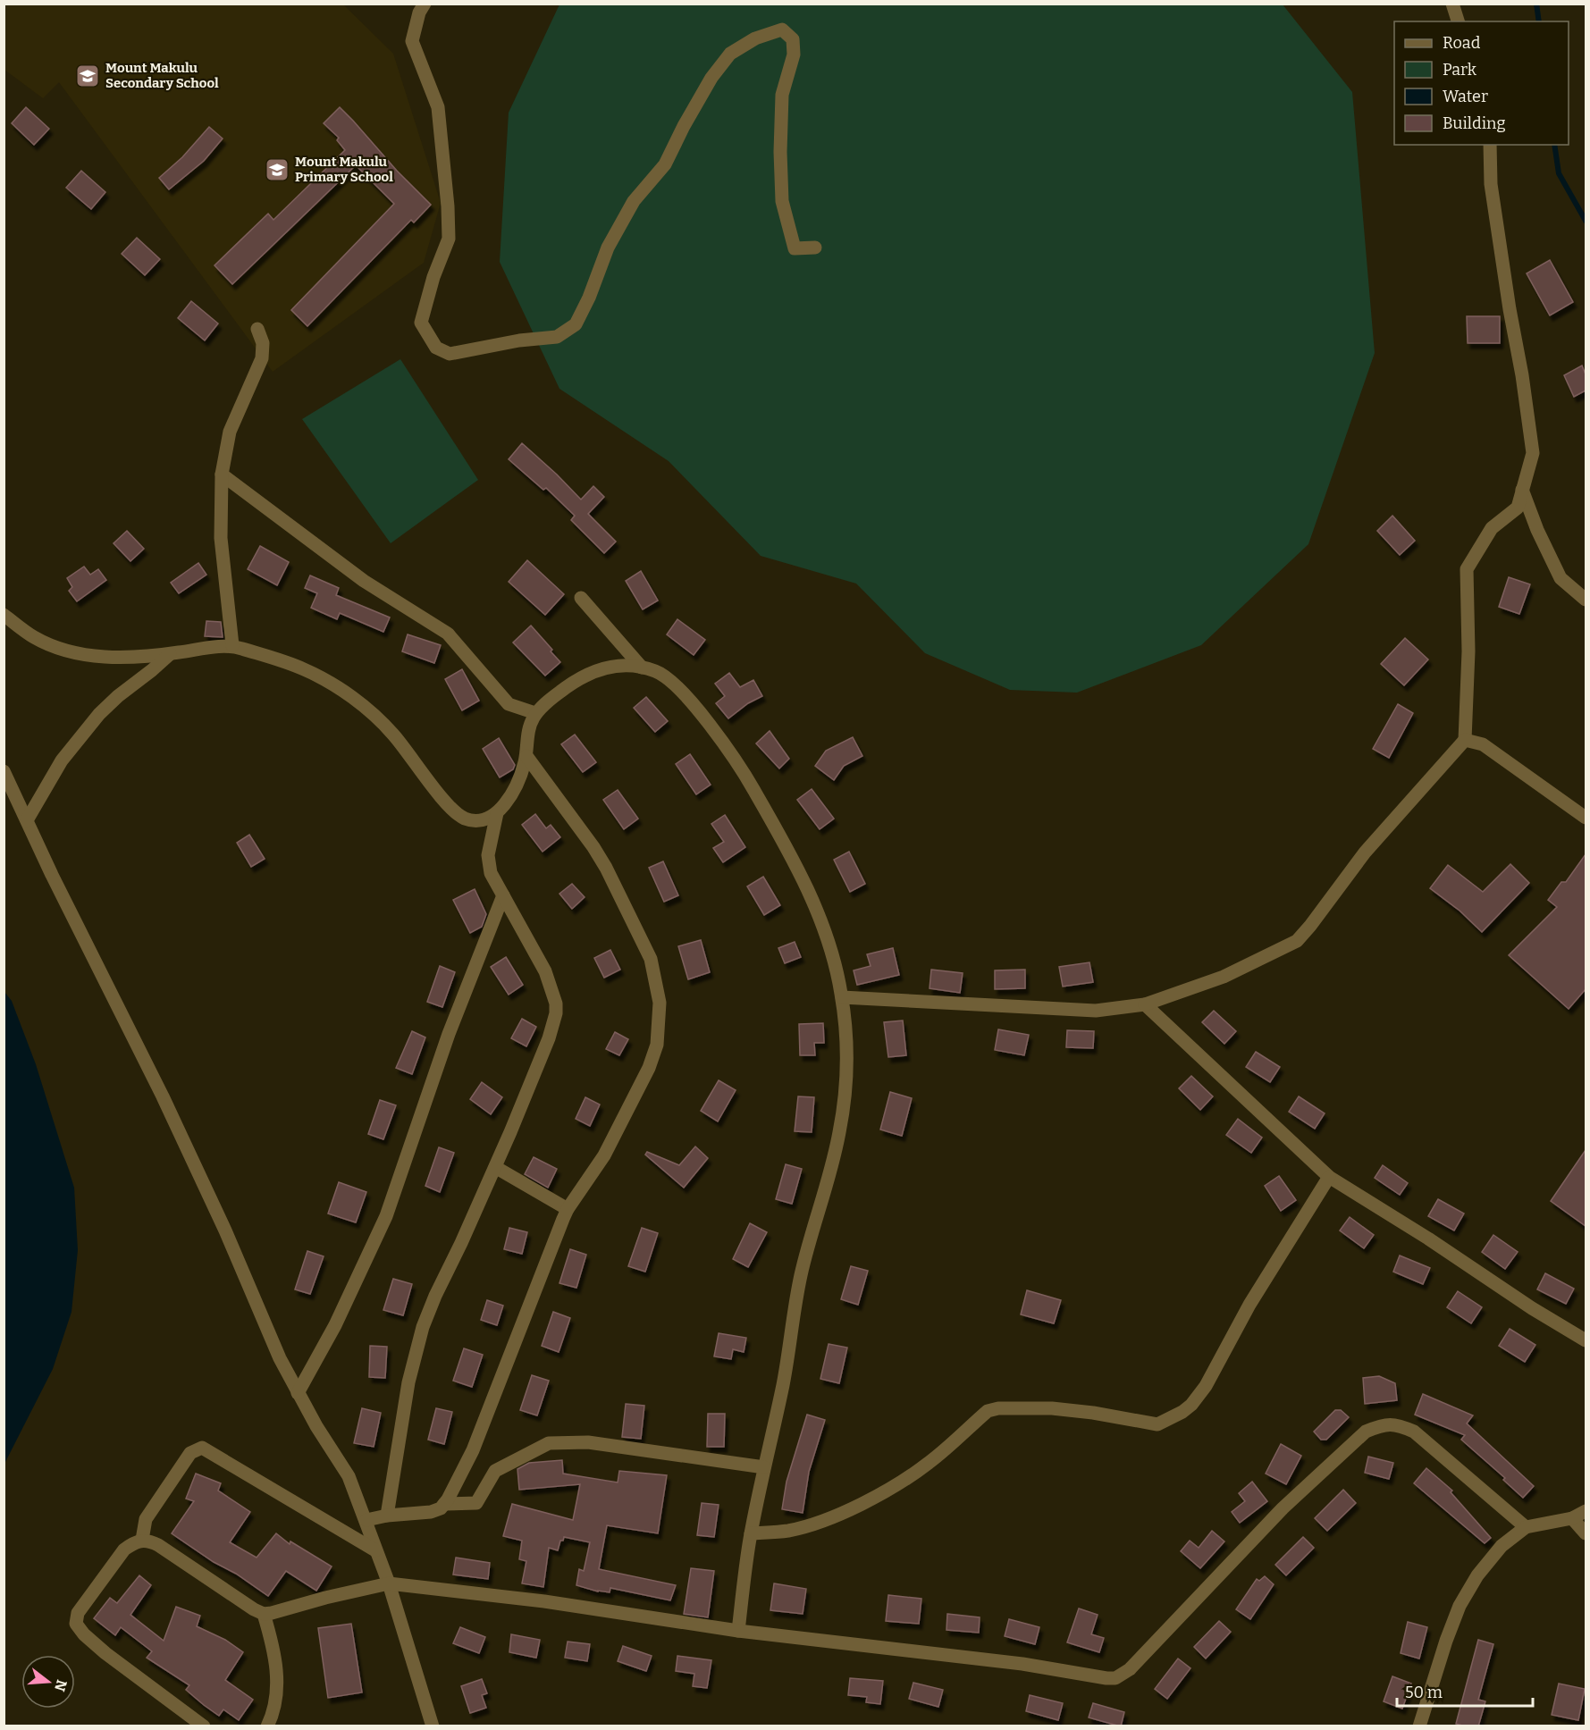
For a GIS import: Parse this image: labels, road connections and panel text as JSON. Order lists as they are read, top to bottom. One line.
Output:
{"places":{"school or university":["Mount Makulu Secondary School","Mount Makulu Primary School"]},"legend":["Road","Park","Water","Building"],"scale_bar":"50 m","north":"right"}
